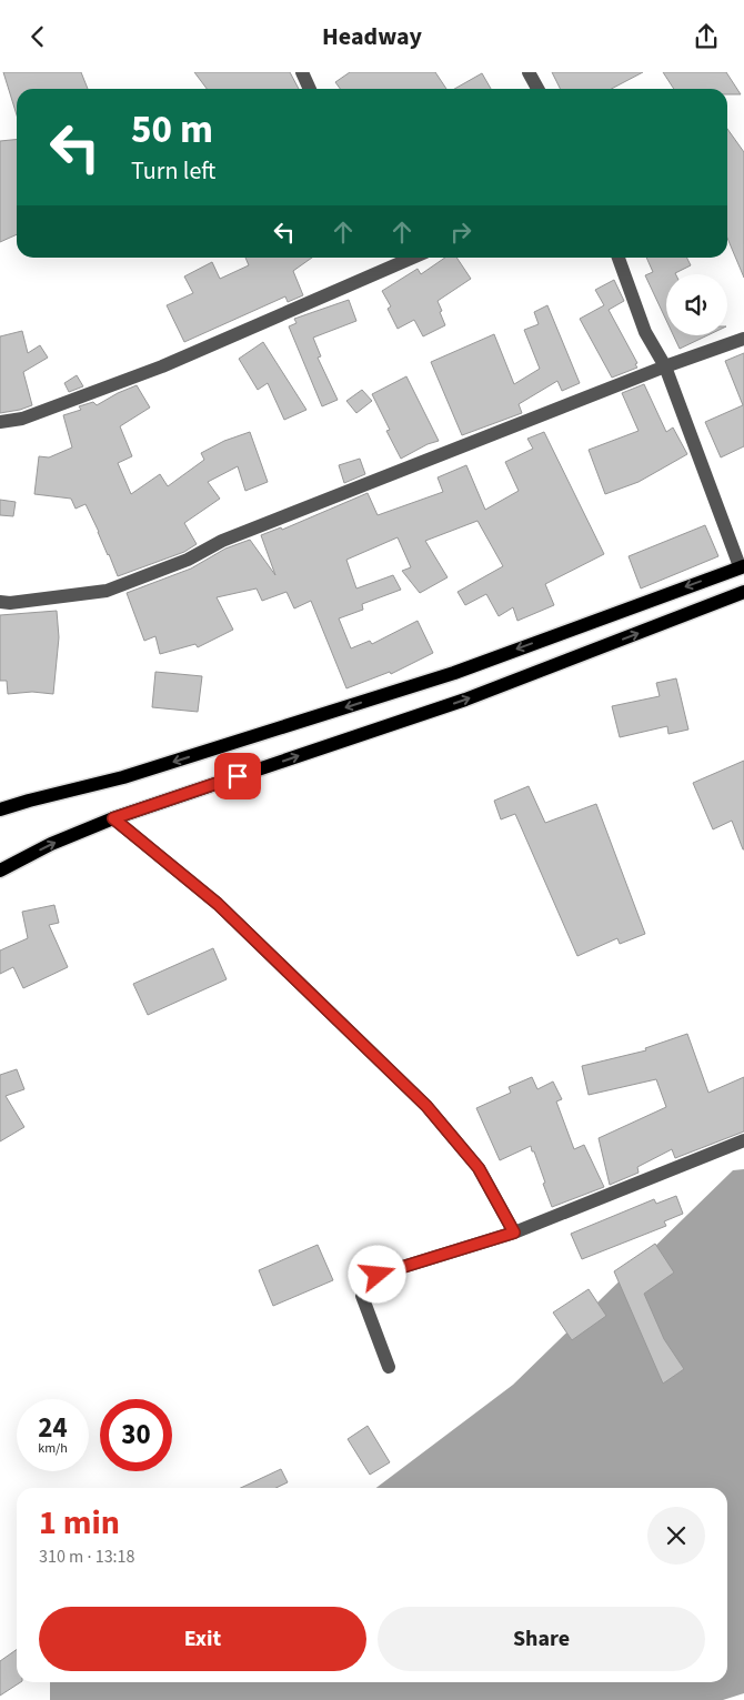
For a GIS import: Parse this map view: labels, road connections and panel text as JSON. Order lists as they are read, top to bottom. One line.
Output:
{"page":{"header":"Headway","turn":["50 m","Turn left"],"speed":"24 km/h","limit":"30","heading":["1 min","310 m · 13:18"],"buttons":["Exit","Share"]}}
